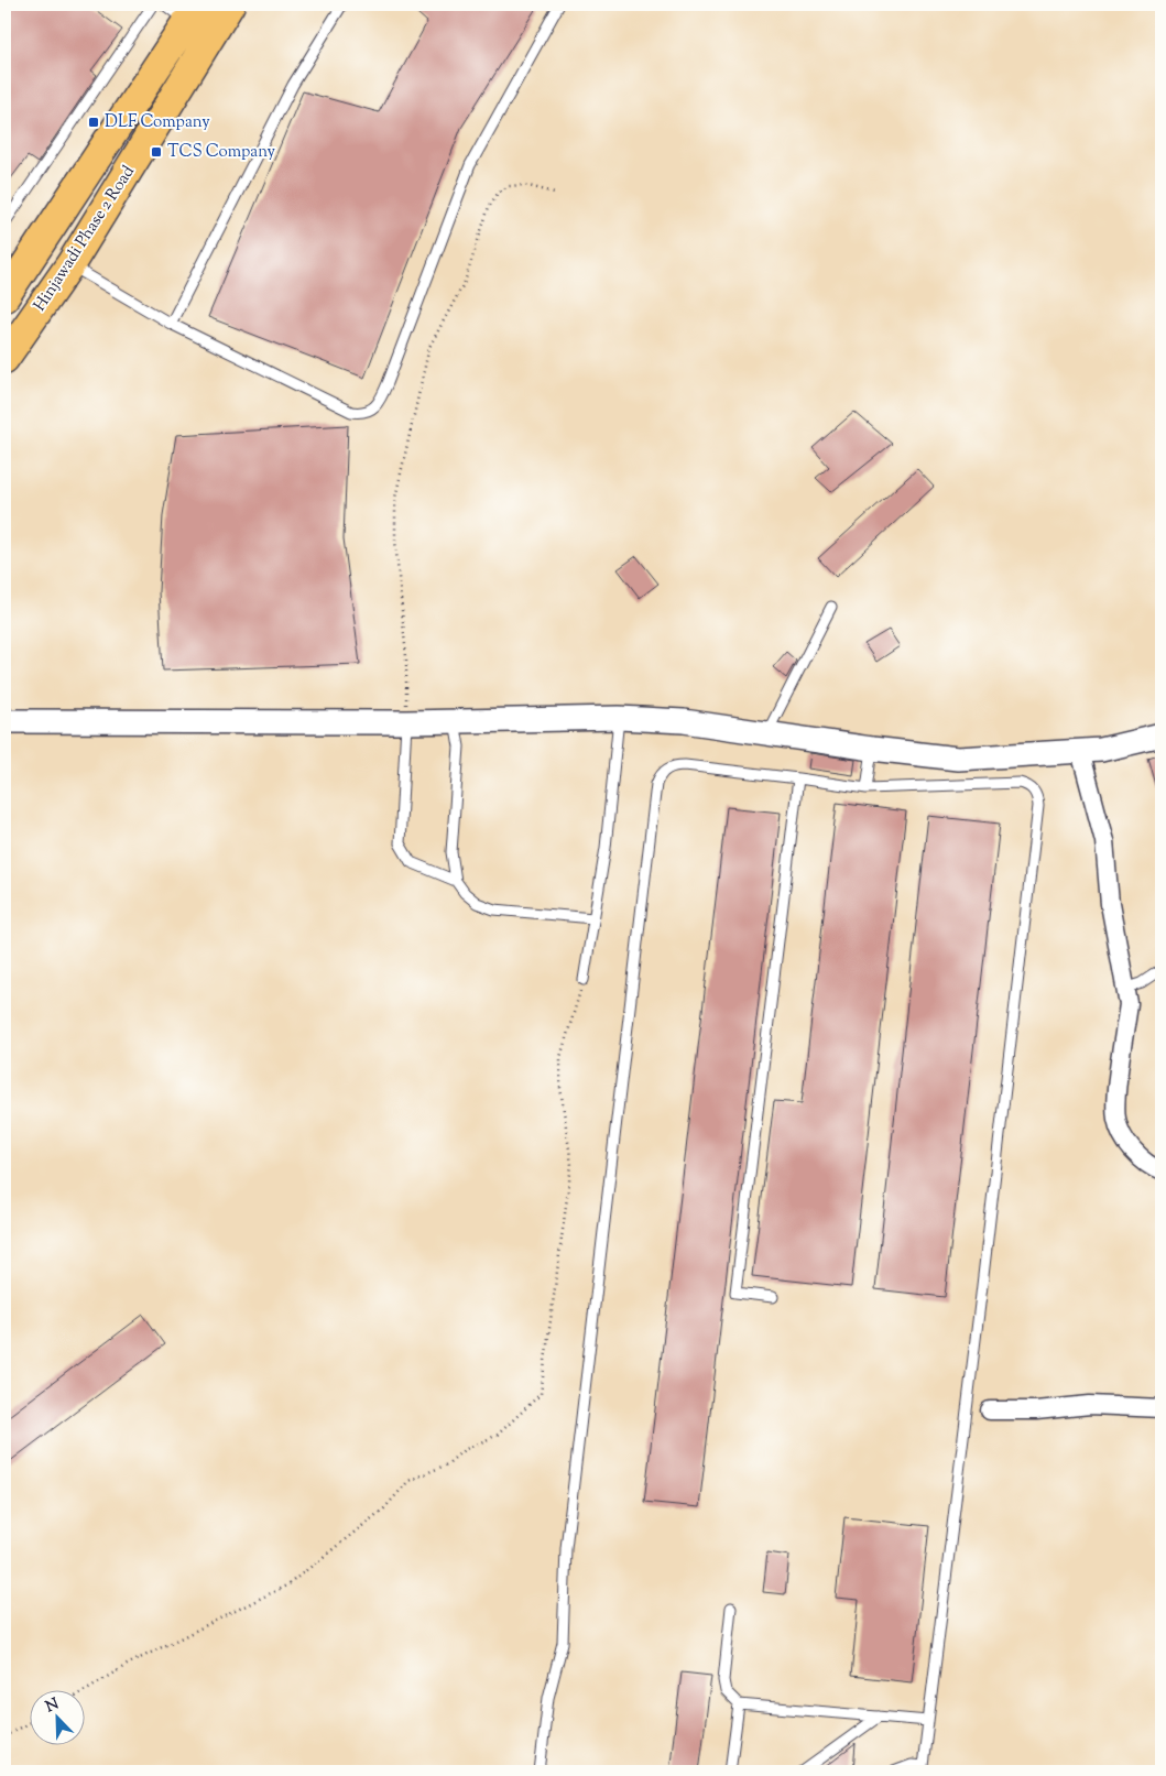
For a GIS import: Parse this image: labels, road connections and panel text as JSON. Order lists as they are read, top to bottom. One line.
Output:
{"streets":{"main road":["Hinjawadi Phase 2 Road"]},"places":{"transit":["DLF Company","TCS Company"]},"north":"top left"}
